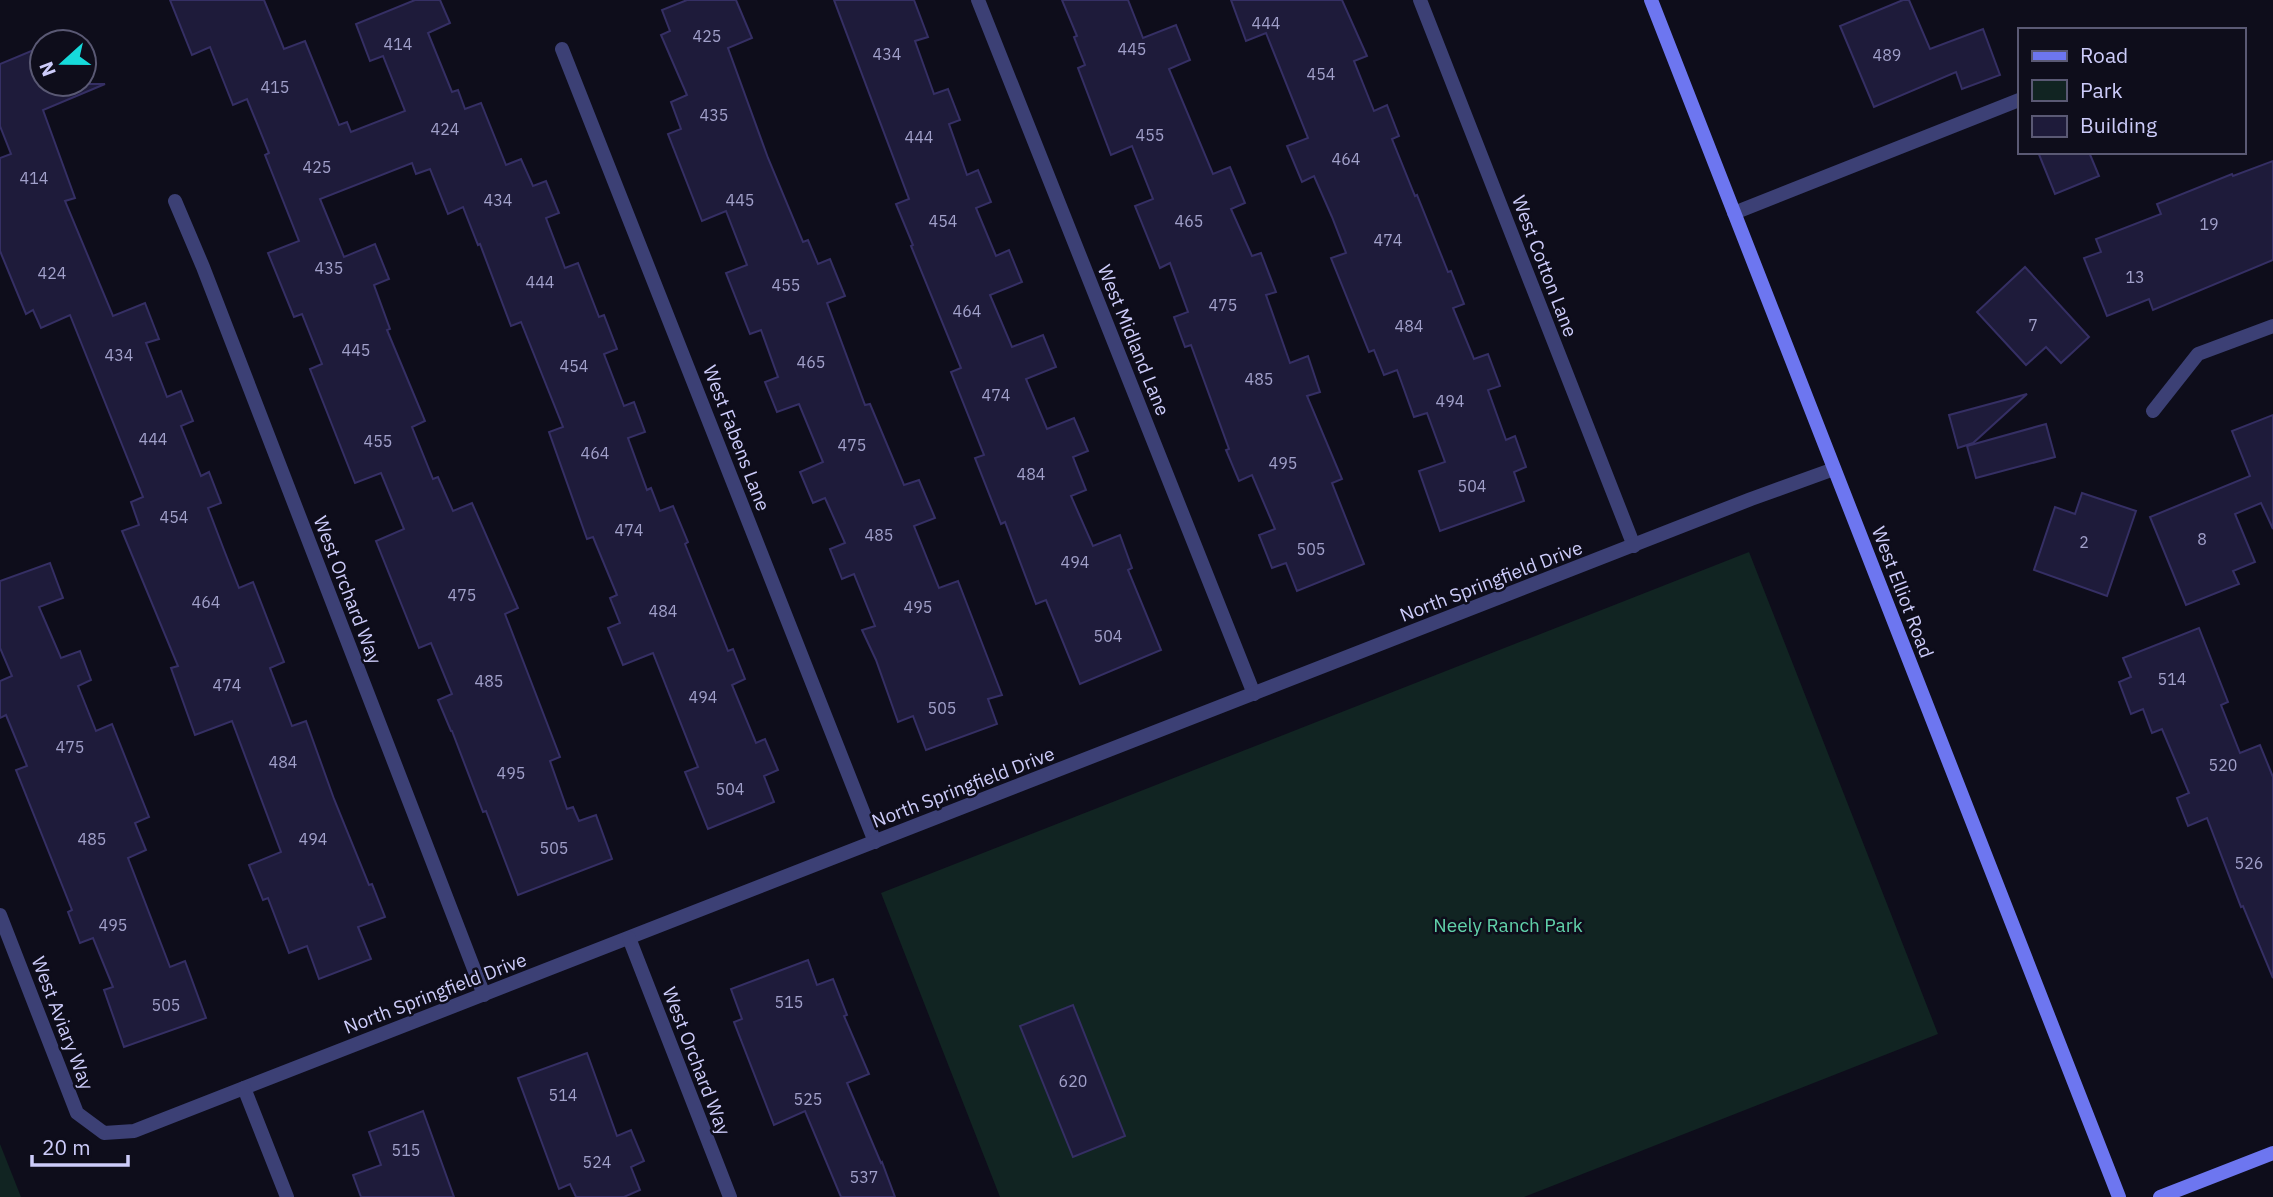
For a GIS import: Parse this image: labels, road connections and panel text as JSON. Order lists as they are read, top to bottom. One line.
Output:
{"streets":{"main road":["West Elliot Road"],"street":["West Cotton Lane","West Midland Lane","West Fabens Lane","North Springfield Drive","West Orchard Way","West Aviary Way"]},"crossings":[["West Cotton Lane","North Springfield Drive"],["West Midland Lane","North Springfield Drive"],["West Fabens Lane","North Springfield Drive"],["North Springfield Drive","West Orchard Way"],["North Springfield Drive","West Elliot Road"],["North Springfield Drive","West Aviary Way"]],"parks":["Neely Ranch Park"],"house_numbers":["444","425","414","445","434","489","454","415","435","424","455","444","464","425","414","434","445","454","465","19","474","435","424","13","444","455","475","464","7","484","445","434","465","454","485","474","494","444","455","475","464","495","484","504","454","474","485","8","2","505","494","475","464","495","484","504","514","485","474","494","505","475","484","520","495","504","485","494","505","526","495","515","505","620","514","525","515","524","537"],"legend":["Road","Park","Building"],"scale_bar":"20 m","north":"left"}
